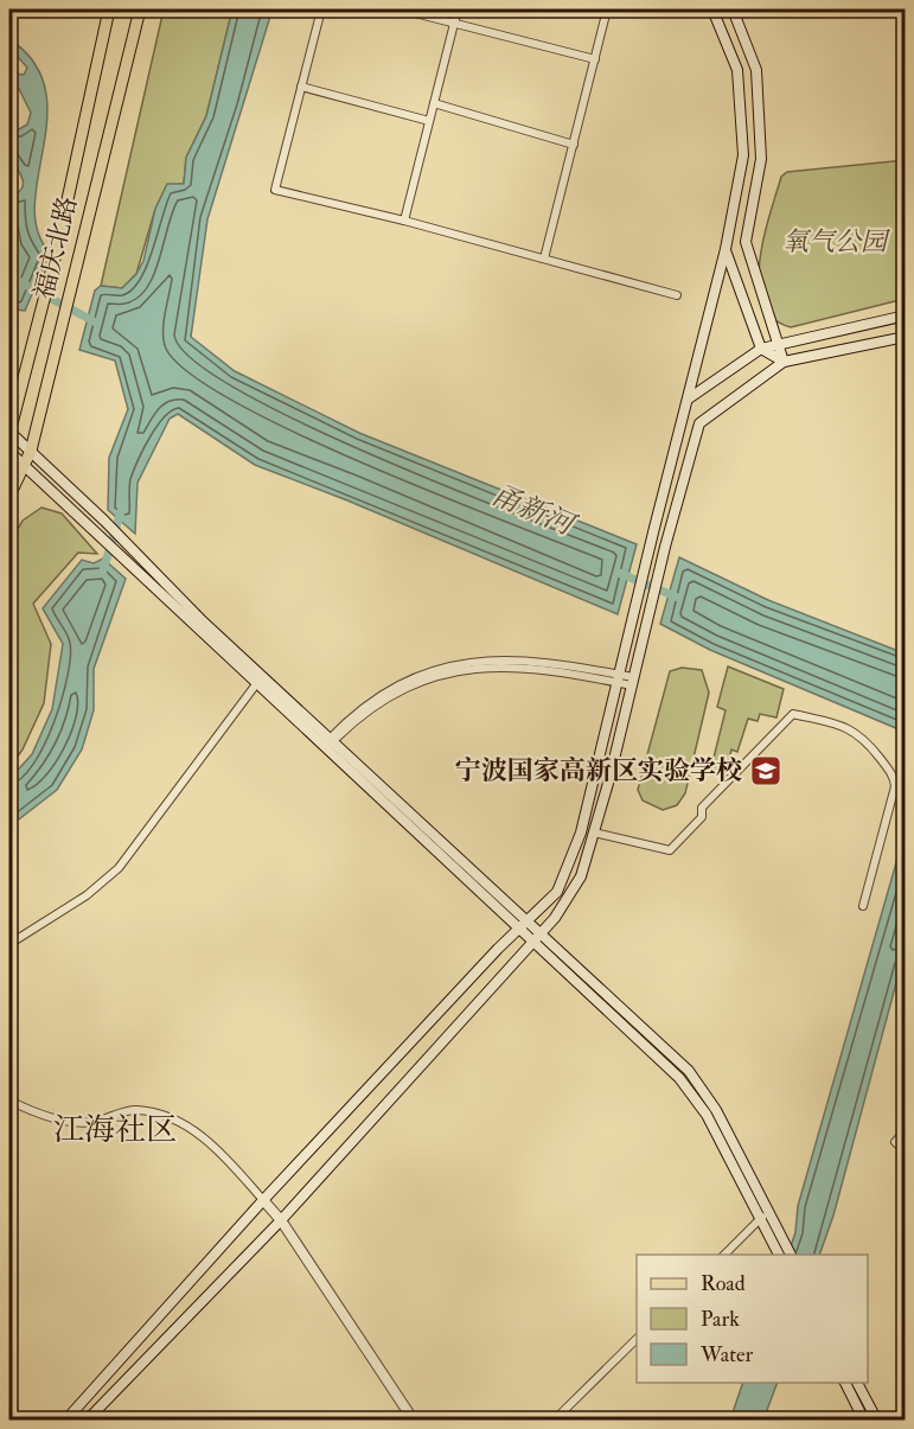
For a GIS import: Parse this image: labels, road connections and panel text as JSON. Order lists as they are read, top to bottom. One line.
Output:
{"streets":{"main road":["福庆北路"]},"districts":["江海社区"],"water":["甬新河"],"parks":["氧气公园"],"places":{"school or university":["宁波国家高新区实验学校"]},"legend":["Road","Park","Water"]}
